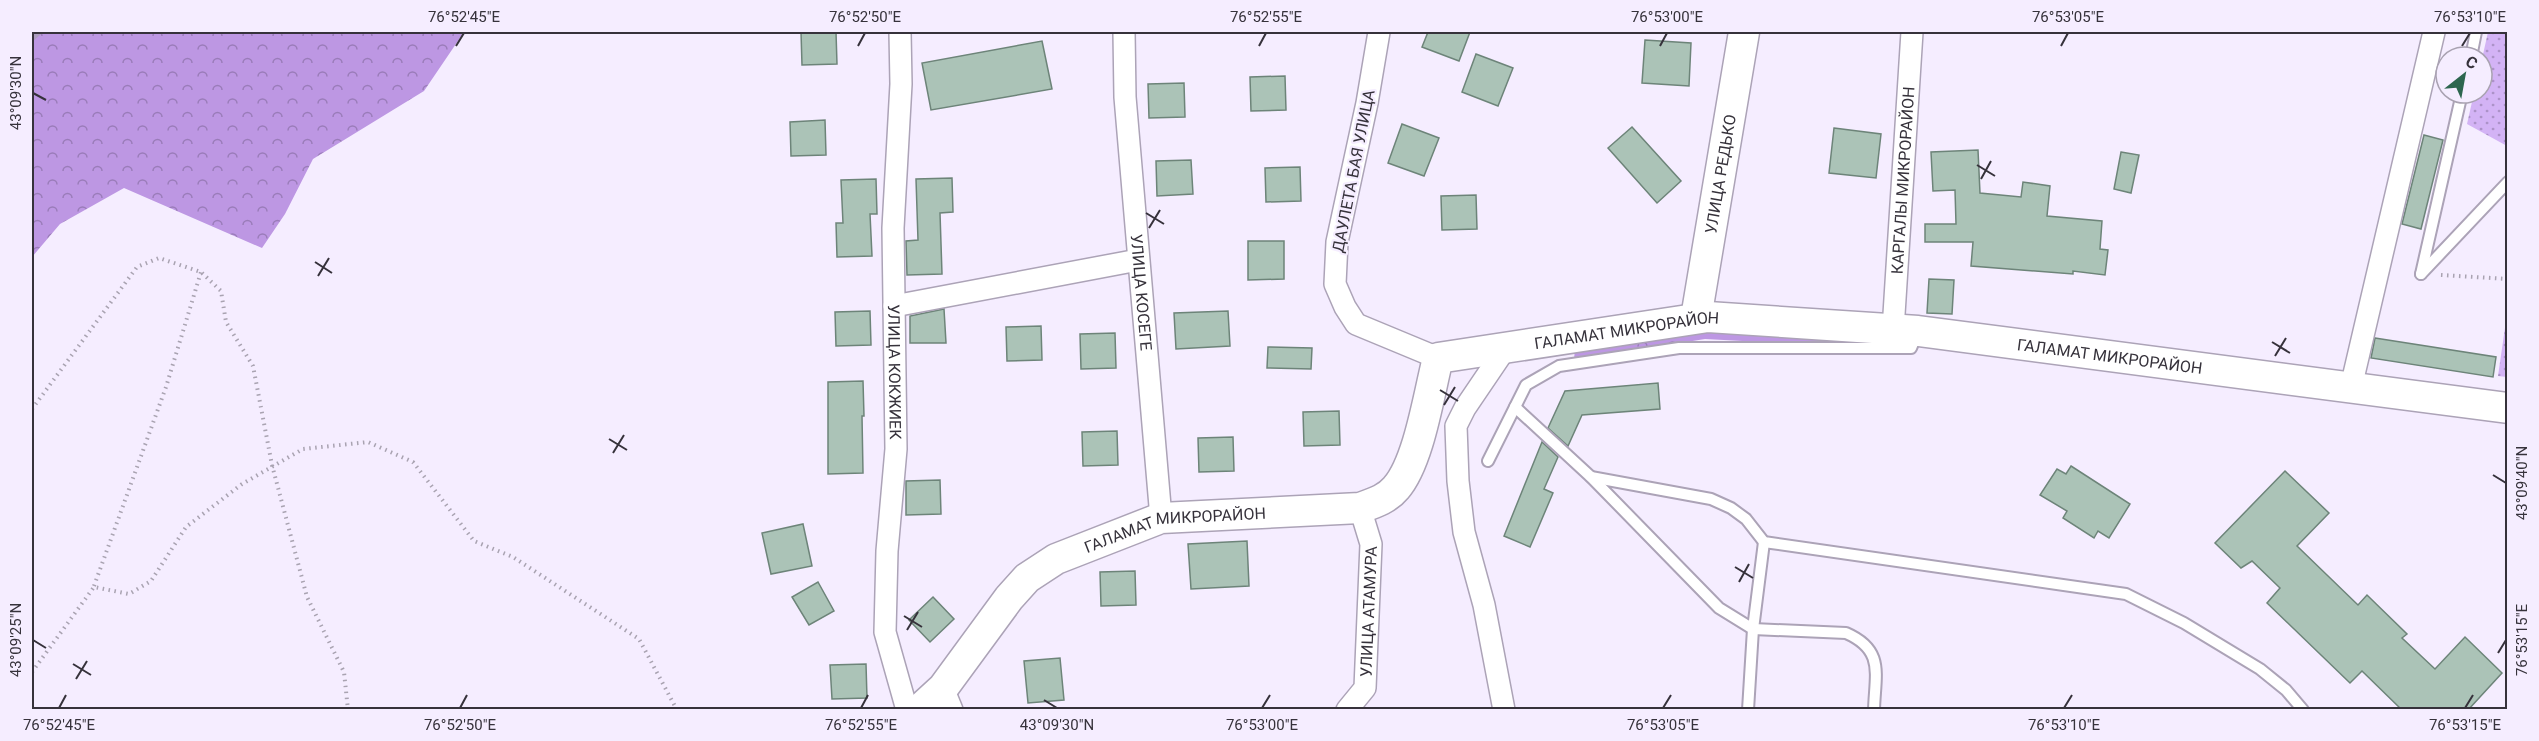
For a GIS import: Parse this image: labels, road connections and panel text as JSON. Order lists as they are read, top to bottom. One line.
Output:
{"streets":{"street":["ДАУЛЕТА БАЯ УЛИЦА","УЛИЦА РЕДЬКО","КАРГАЛЫ МИКРОРАЙОН","УЛИЦА КОСЕГЕ","ГАЛАМАТ МИКРОРАЙОН","УЛИЦА КОКЖИЕК","УЛИЦА АТАМУРА"]},"crossings":[["ДАУЛЕТА БАЯ УЛИЦА","ГАЛАМАТ МИКРОРАЙОН"],["УЛИЦА РЕДЬКО","ГАЛАМАТ МИКРОРАЙОН"],["КАРГАЛЫ МИКРОРАЙОН","ГАЛАМАТ МИКРОРАЙОН"],["УЛИЦА КОСЕГЕ","ГАЛАМАТ МИКРОРАЙОН"],["ГАЛАМАТ МИКРОРАЙОН","УЛИЦА АТАМУРА"]],"north":"top right","coordinates":["76°52'45\"E","76°52'50\"E","76°52'55\"E","76°53'00\"E","76°53'05\"E","76°53'10\"E","43°09'30\"N","43°09'40\"N","76°53'15\"E","43°09'25\"N"]}
